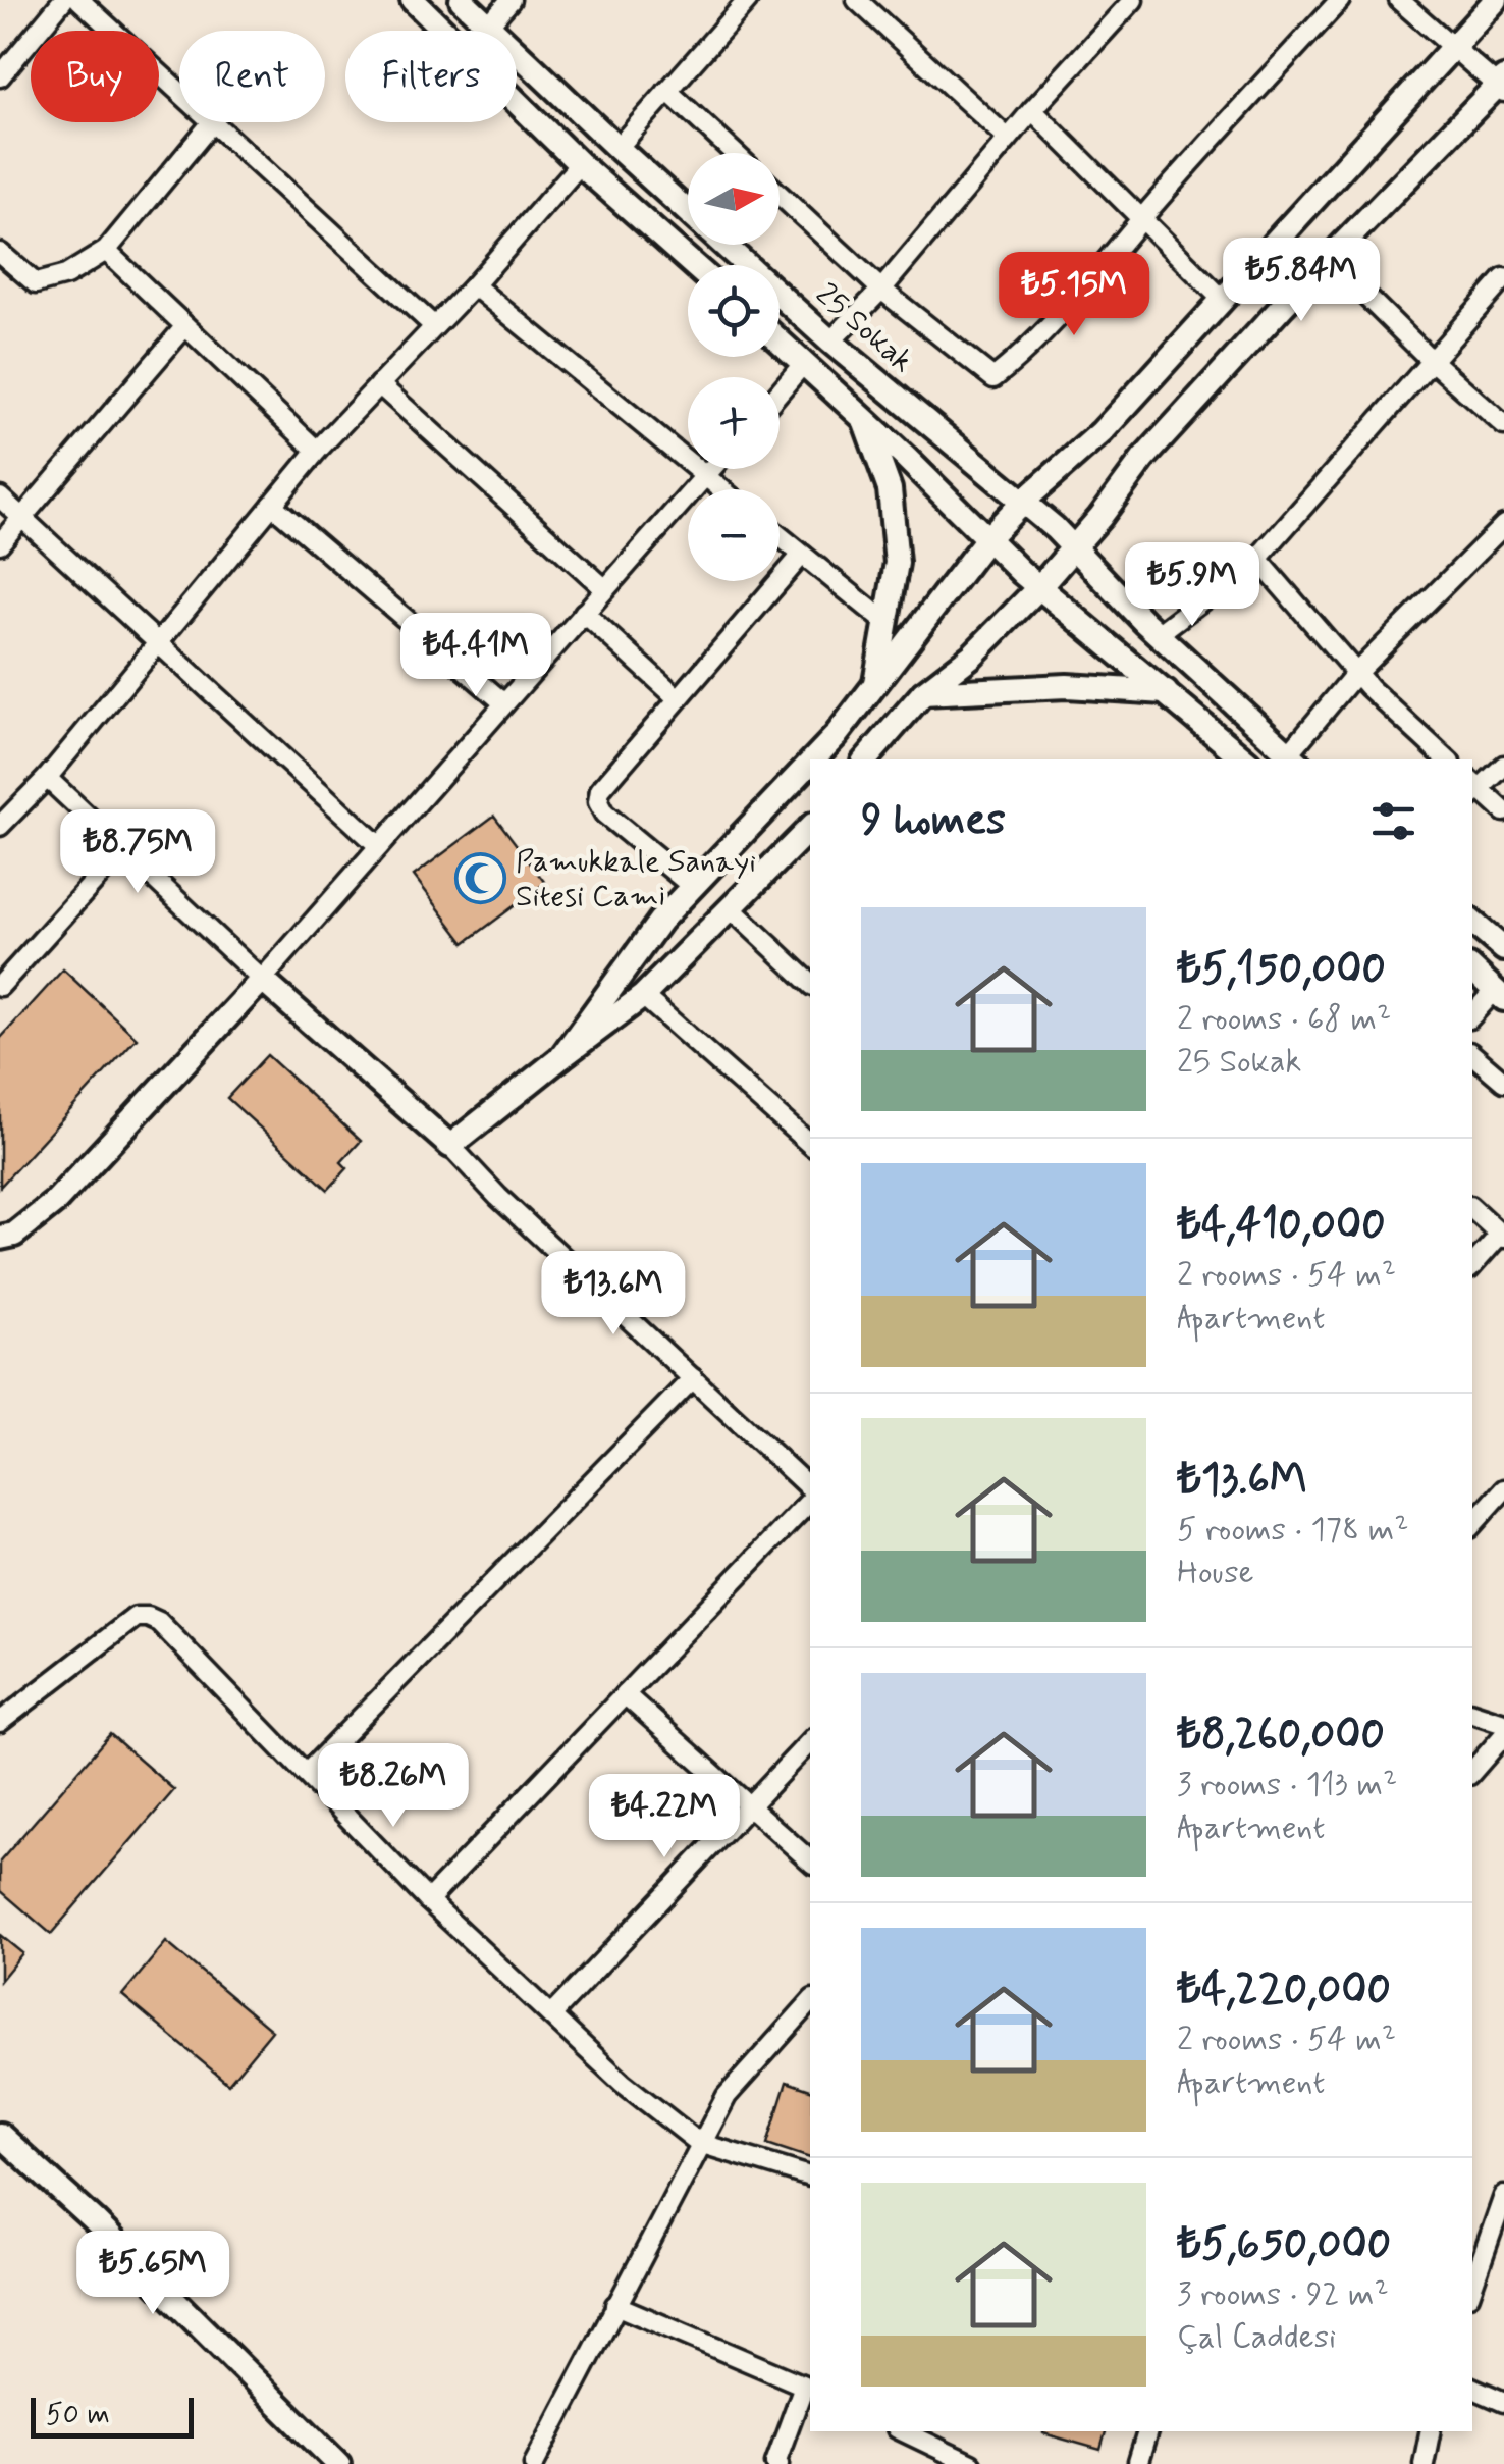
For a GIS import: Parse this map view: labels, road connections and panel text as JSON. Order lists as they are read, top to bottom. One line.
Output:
{"streets":{"street":["25 Sokak"]},"places":{"mosque":["Pamukkale Sanayi Sitesi Cami"]},"scale_bar":"50 m","north":"right","page":{"chip":["Buy","Rent","Filters"],"map_buttons":["+","−"],"price":["₺5.84M","₺5.15M","₺5.9M","₺4.41M","₺8.75M","₺13.6M","₺8.26M","₺4.22M","₺5.65M"],"heading":"9 homes","list":[{"name":"₺5,150,000","note":"2 rooms · 68 m² · 25 Sokak"},{"name":"₺4,410,000","note":"2 rooms · 54 m² · Apartment"},{"name":"₺13.6M","note":"5 rooms · 178 m² · House"},{"name":"₺8,260,000","note":"3 rooms · 113 m² · Apartment"},{"name":"₺4,220,000","note":"2 rooms · 54 m² · Apartment"},{"name":"₺5,650,000","note":"3 rooms · 92 m² · Çal Caddesi"}],"scale":"50 m"}}
